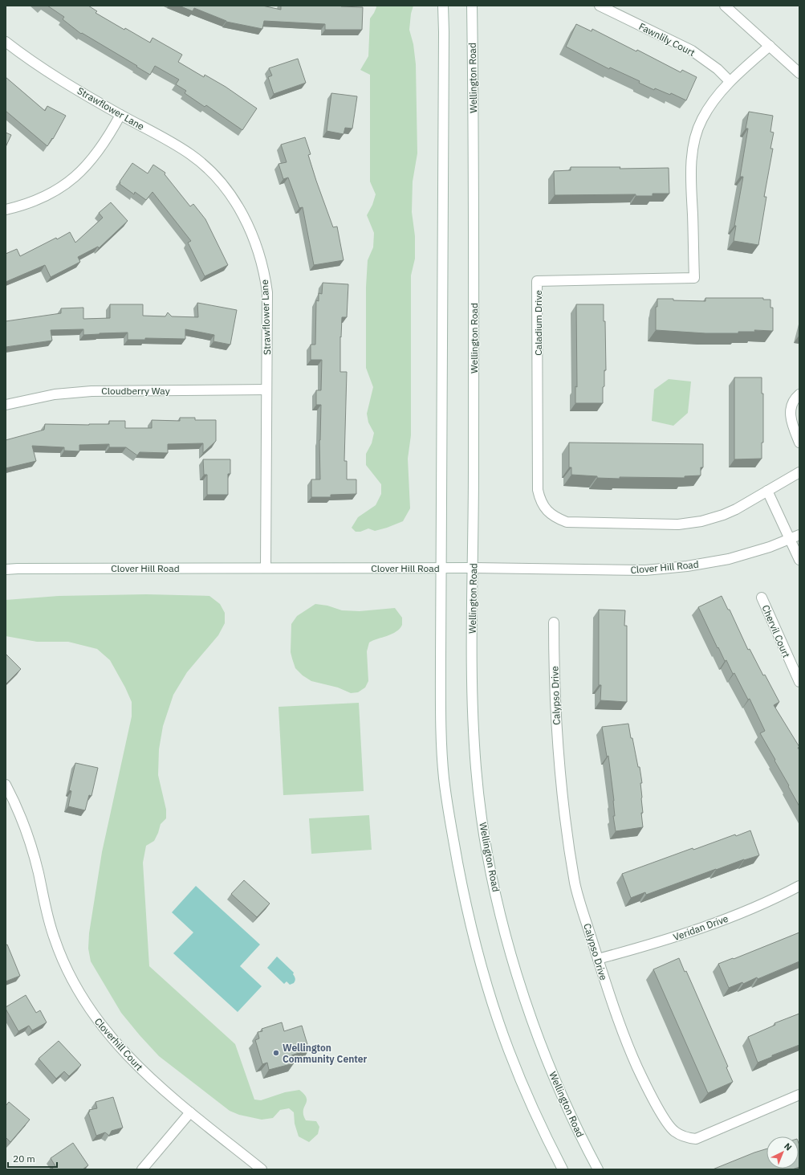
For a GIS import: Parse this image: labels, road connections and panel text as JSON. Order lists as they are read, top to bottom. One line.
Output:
{"streets":{"street":["Fawnlily Court","Wellington Road","Strawflower Lane","Caladium Drive","Cloudberry Way","Clover Hill Road","Chervil Court","Calypso Drive","Veridan Drive","Cloverhill Court"]},"crossings":[["Fawnlily Court","Caladium Drive"],["Wellington Road","Clover Hill Road"],["Strawflower Lane","Cloudberry Way"],["Strawflower Lane","Clover Hill Road"],["Calypso Drive","Veridan Drive"]],"places":["Wellington Community Center"],"scale_bar":"20 m","north":"top right"}
